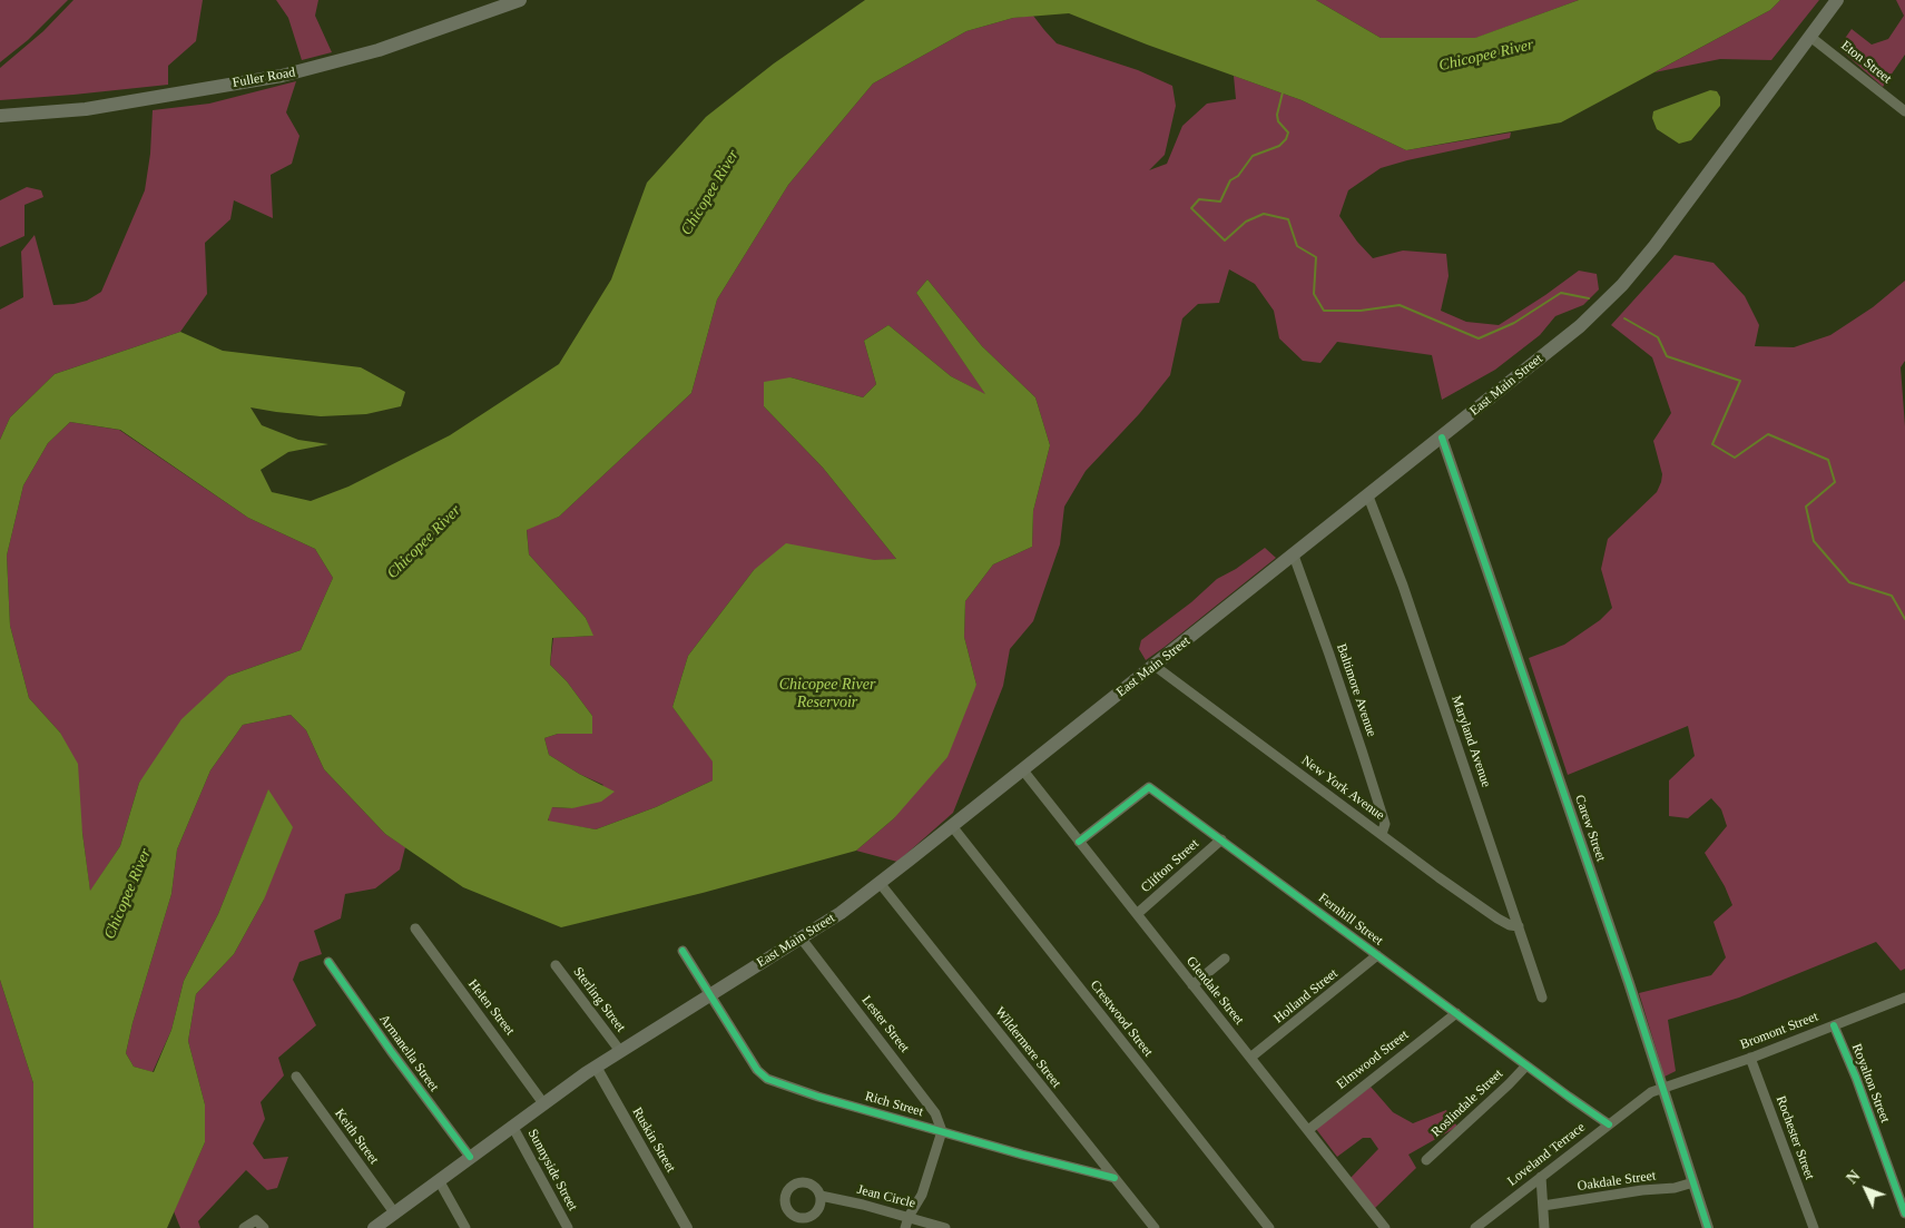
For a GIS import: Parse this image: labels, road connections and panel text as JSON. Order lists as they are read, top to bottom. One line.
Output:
{"streets":{"main road":["Fuller Road","East Main Street"],"street":["Eton Street","Baltimore Avenue","Maryland Avenue","New York Avenue","Carew Street","Clifton Street","Fernhill Street","Glendale Street","Holland Street","Sterling Street","Helen Street","Crestwood Street","Lester Street","Bromont Street","Wildermere Street","Armanella Street","Elmwood Street","Royalton Street","Roslindale Street","Rich Street","Keith Street","Rochester Street","Ruskin Street","Loveland Terrace","Sunnyside Street","Oakdale Street","Jean Circle"]},"crossings":[["Eton Street","East Main Street"],["East Main Street","Baltimore Avenue"],["East Main Street","Maryland Avenue"],["East Main Street","New York Avenue"],["East Main Street","Carew Street"],["East Main Street","Glendale Street"],["East Main Street","Sterling Street"],["East Main Street","Helen Street"],["East Main Street","Crestwood Street"],["East Main Street","Lester Street"],["East Main Street","Wildermere Street"],["East Main Street","Armanella Street"],["East Main Street","Rich Street"],["East Main Street","Keith Street"],["East Main Street","Ruskin Street"],["East Main Street","Sunnyside Street"],["Baltimore Avenue","New York Avenue"],["Maryland Avenue","New York Avenue"],["Carew Street","Bromont Street"],["Carew Street","Loveland Terrace"],["Carew Street","Oakdale Street"],["Clifton Street","Fernhill Street"],["Clifton Street","Glendale Street"],["Fernhill Street","Glendale Street"],["Fernhill Street","Holland Street"],["Fernhill Street","Elmwood Street"],["Fernhill Street","Roslindale Street"],["Fernhill Street","Loveland Terrace"],["Glendale Street","Holland Street"],["Glendale Street","Elmwood Street"],["Lester Street","Rich Street"],["Bromont Street","Royalton Street"],["Bromont Street","Rochester Street"],["Bromont Street","Loveland Terrace"],["Wildermere Street","Rich Street"]],"water":["Chicopee River","Chicopee River Reservoir"],"north":"top left"}
